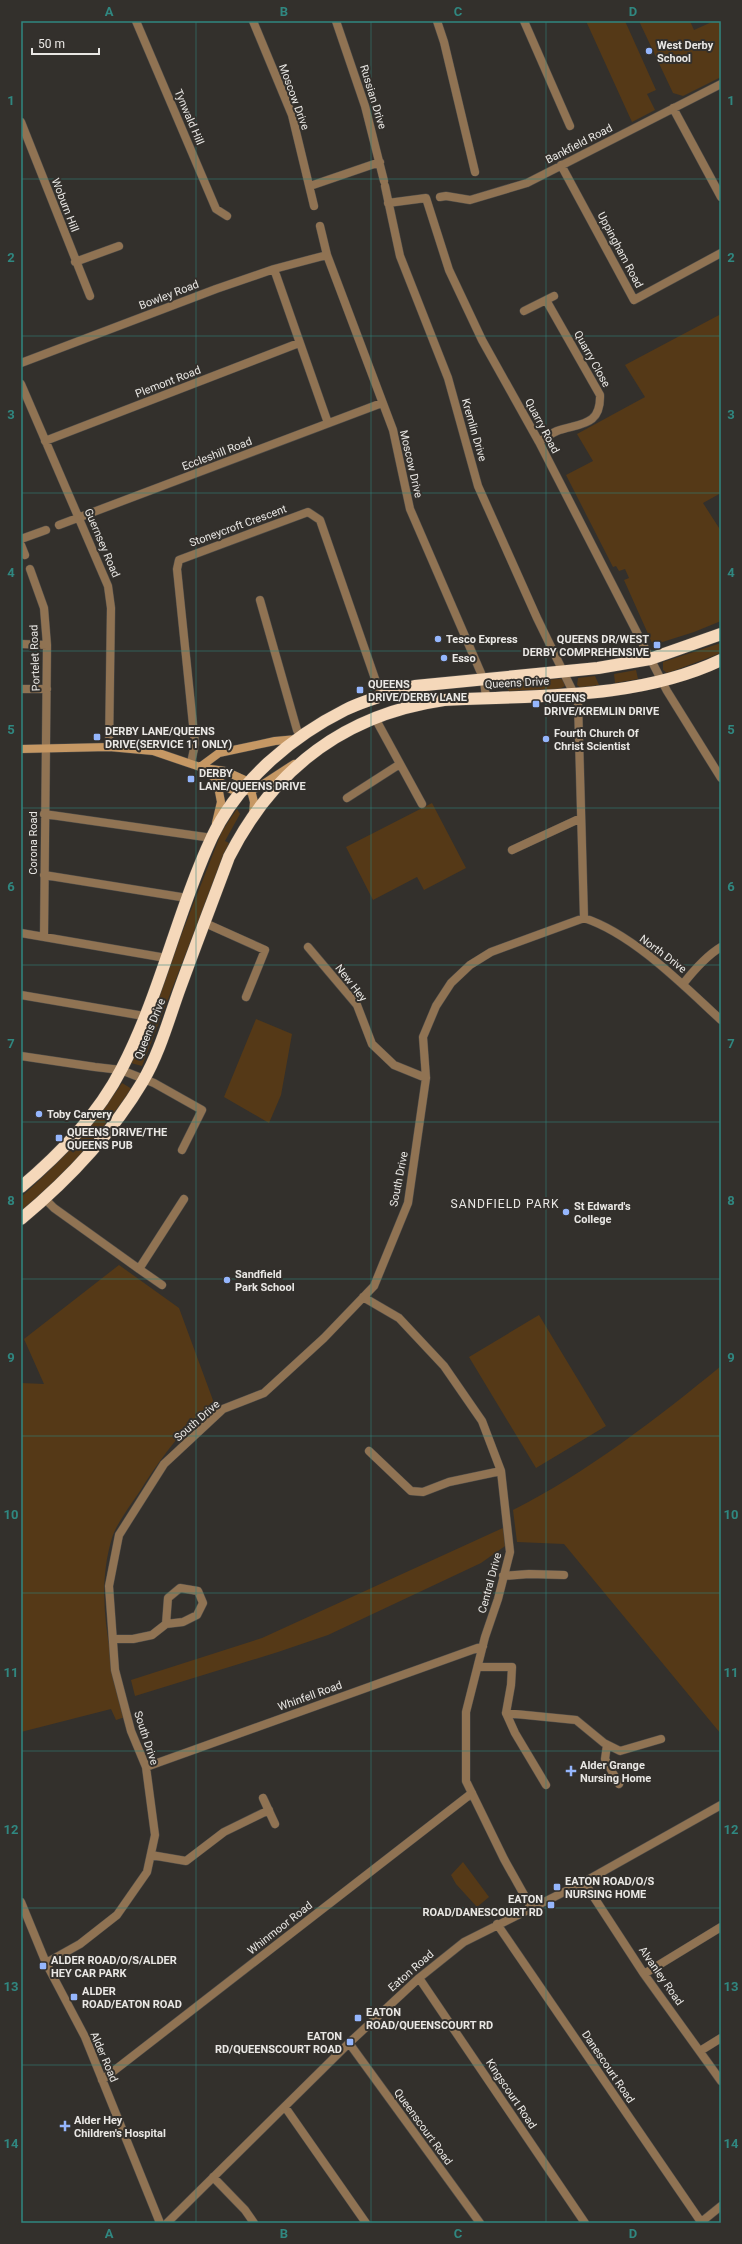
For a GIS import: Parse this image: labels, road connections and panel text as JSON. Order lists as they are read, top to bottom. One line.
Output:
{"streets":{"highway":["Queens Drive"],"street":["Moscow Drive","Russian Drive","Tynwald Hill","Bankfield Road","Woburn Hill","Uppingham Road","Bowley Road","Quarry Close","Plemont Road","Quarry Road","Kremlin Drive","Eccleshill Road","Stoneycroft Crescent","Guernsey Road","Portelet Road","Corona Road","North Drive","New Hey","South Drive","Central Drive","Whinfell Road","Whinmoor Road","Eaton Road","Alvanley Road","Alder Road","Danescourt Road","Kingscourt Road","Queenscourt Road"]},"crossings":[["Moscow Drive","Bowley Road"],["Moscow Drive","Eccleshill Road"],["Moscow Drive","Queens Drive"],["Russian Drive","Kremlin Drive"],["Bankfield Road","Uppingham Road"],["Quarry Close","Quarry Road"],["Plemont Road","Guernsey Road"],["Quarry Road","Kremlin Drive"],["Quarry Road","Queens Drive"],["Kremlin Drive","Queens Drive"],["Kremlin Drive","North Drive"],["Kremlin Drive","South Drive"],["Eccleshill Road","Guernsey Road"],["Stoneycroft Crescent","Queens Drive"],["Portelet Road","Corona Road"],["North Drive","South Drive"],["New Hey","South Drive"],["South Drive","Central Drive"],["South Drive","Whinfell Road"],["South Drive","Alder Road"],["Central Drive","Whinfell Road"],["Central Drive","Whinmoor Road"],["Central Drive","Eaton Road"],["Whinmoor Road","Alder Road"],["Eaton Road","Alvanley Road"],["Eaton Road","Danescourt Road"],["Eaton Road","Kingscourt Road"],["Eaton Road","Queenscourt Road"]],"districts":["SANDFIELD PARK"],"places":{"other":["West Derby School","Tesco Express","Esso","Fourth Church Of Christ Scientist","Toby Carvery","St Edward's College","Sandfield Park School"],"transit":["QUEENS DR/WEST DERBY COMPREHENSIVE","QUEENS DRIVE/DERBY LANE","QUEENS DRIVE/KREMLIN DRIVE","DERBY LANE/QUEENS DRIVE(SERVICE 11 ONLY)","DERBY LANE/QUEENS DRIVE","QUEENS DRIVE/THE QUEENS PUB","EATON ROAD/O/S NURSING HOME","EATON ROAD/DANESCOURT RD","ALDER ROAD/O/S/ALDER HEY CAR PARK","ALDER ROAD/EATON ROAD","EATON ROAD/QUEENSCOURT RD","EATON RD/QUEENSCOURT ROAD"],"health":["Alder Grange Nursing Home","Alder Hey Children's Hospital"]},"scale_bar":"50 m","grid":{"columns":["A","B","C","D"],"rows":["1","2","3","4","5","6","7","8","9","10","11","12","13","14"]}}
